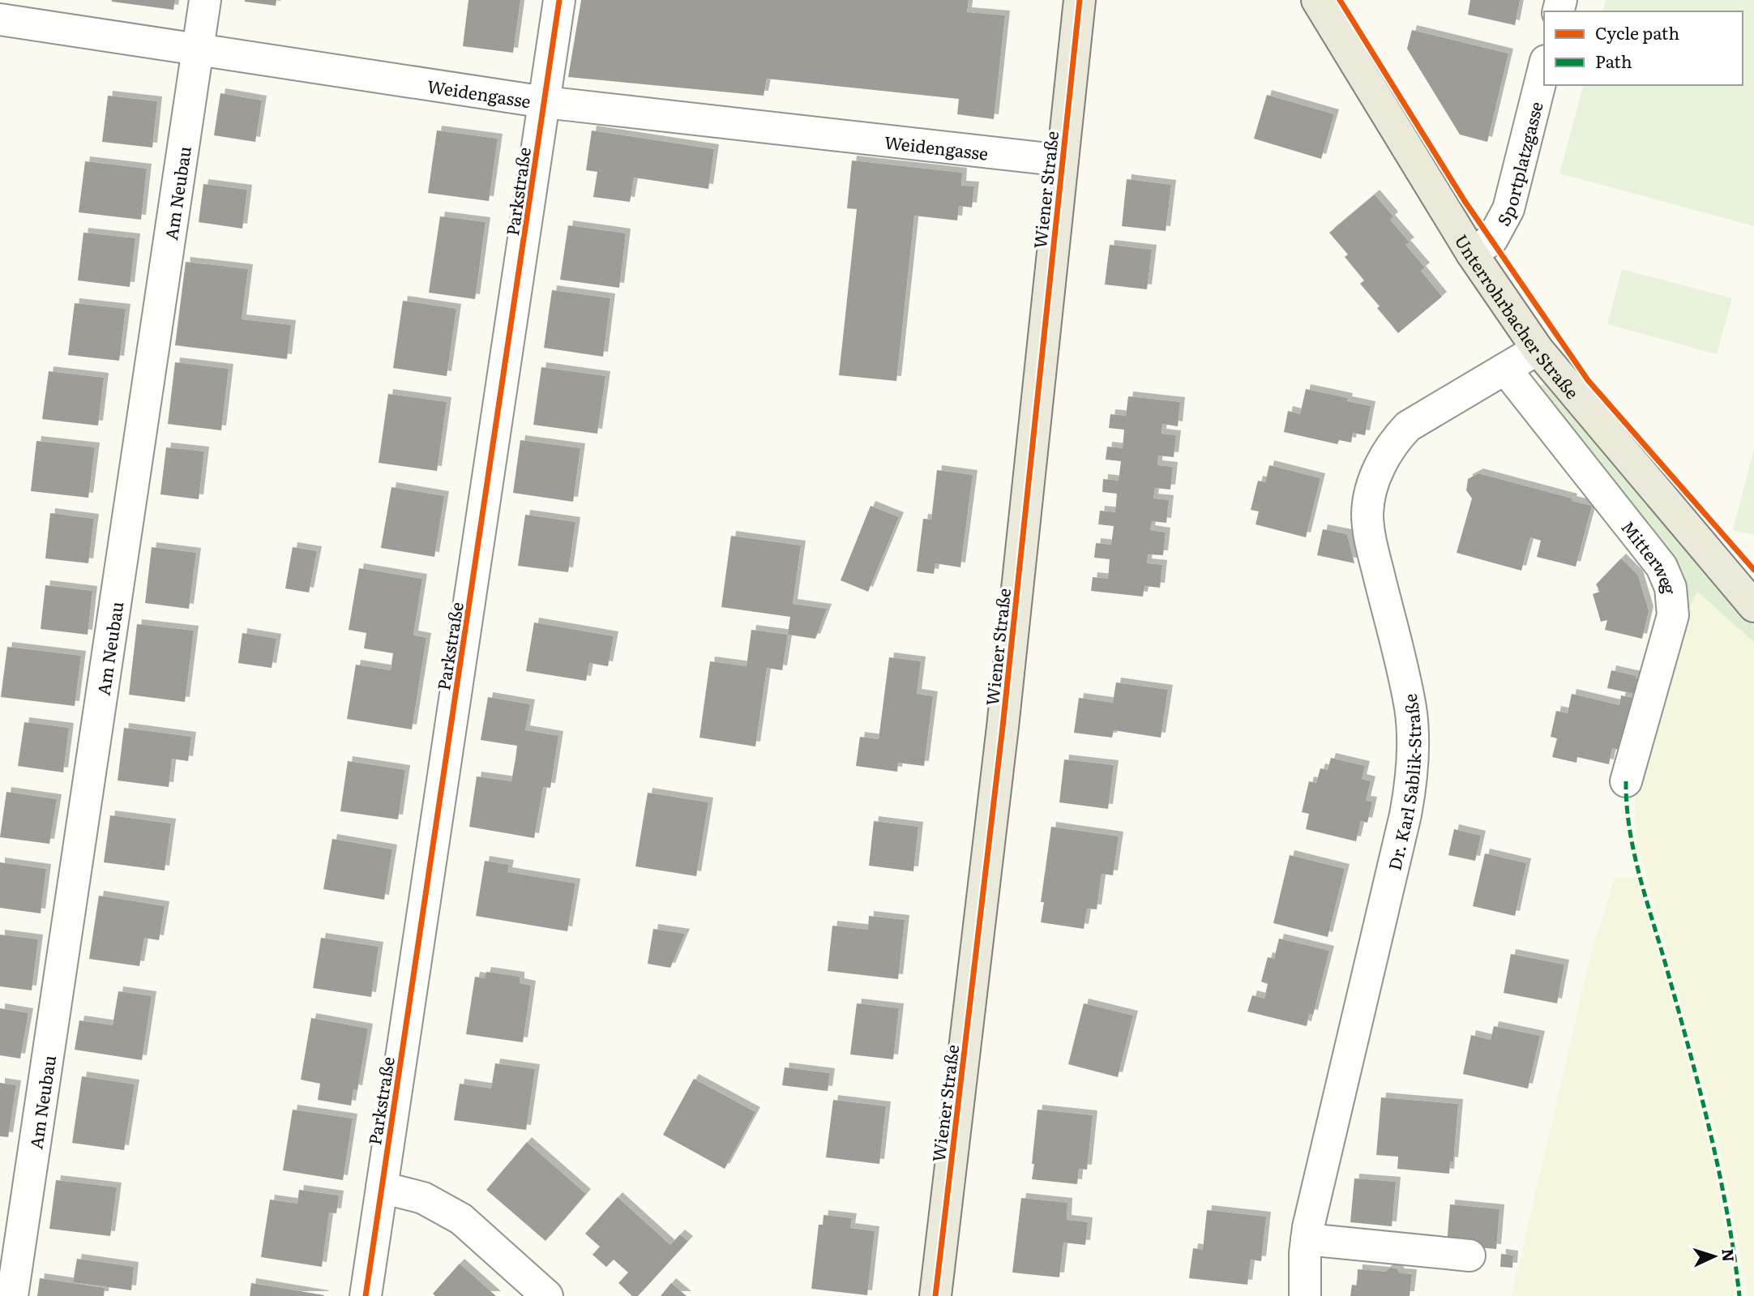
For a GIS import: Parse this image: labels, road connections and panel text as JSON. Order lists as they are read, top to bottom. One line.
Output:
{"streets":{"main road":["Wiener Straße","Unterrohrbacher Straße"],"street":["Weidengasse","Sportplatzgasse","Parkstraße","Am Neubau","Mitterweg","Dr. Karl Sablik-Straße"]},"crossings":[["Weidengasse","Wiener Straße"],["Weidengasse","Parkstraße"],["Weidengasse","Am Neubau"],["Sportplatzgasse","Unterrohrbacher Straße"],["Unterrohrbacher Straße","Dr. Karl Sablik-Straße"],["Mitterweg","Dr. Karl Sablik-Straße"]],"legend":["Cycle path","Path"],"north":"right"}
